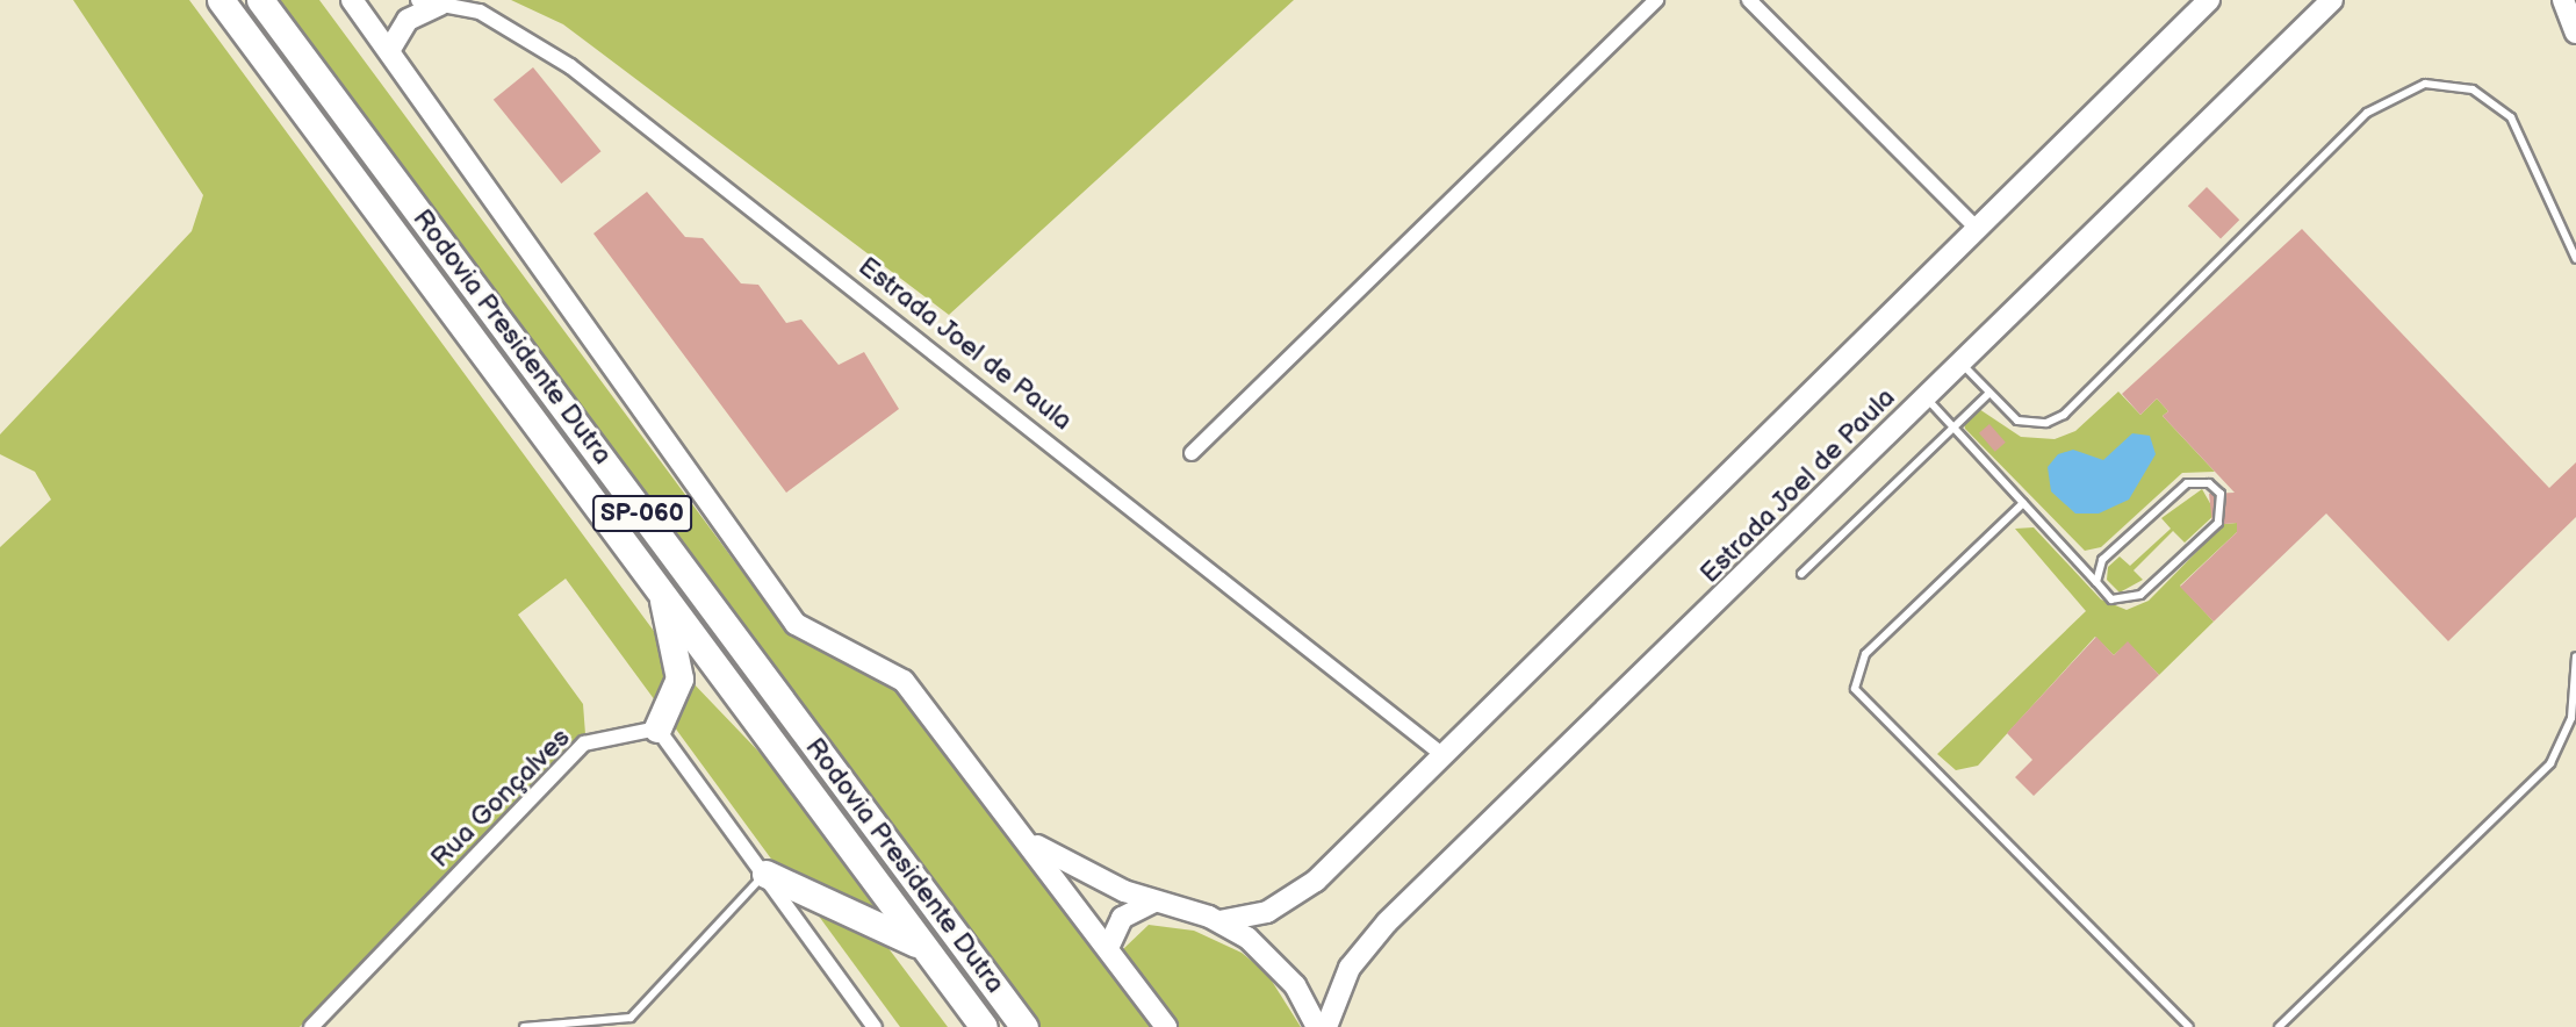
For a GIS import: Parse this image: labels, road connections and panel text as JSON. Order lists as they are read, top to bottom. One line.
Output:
{"streets":{"highway":["Rodovia Presidente Dutra","SP-060"],"street":["Estrada Joel de Paula","Rua Gonçalves"]}}
